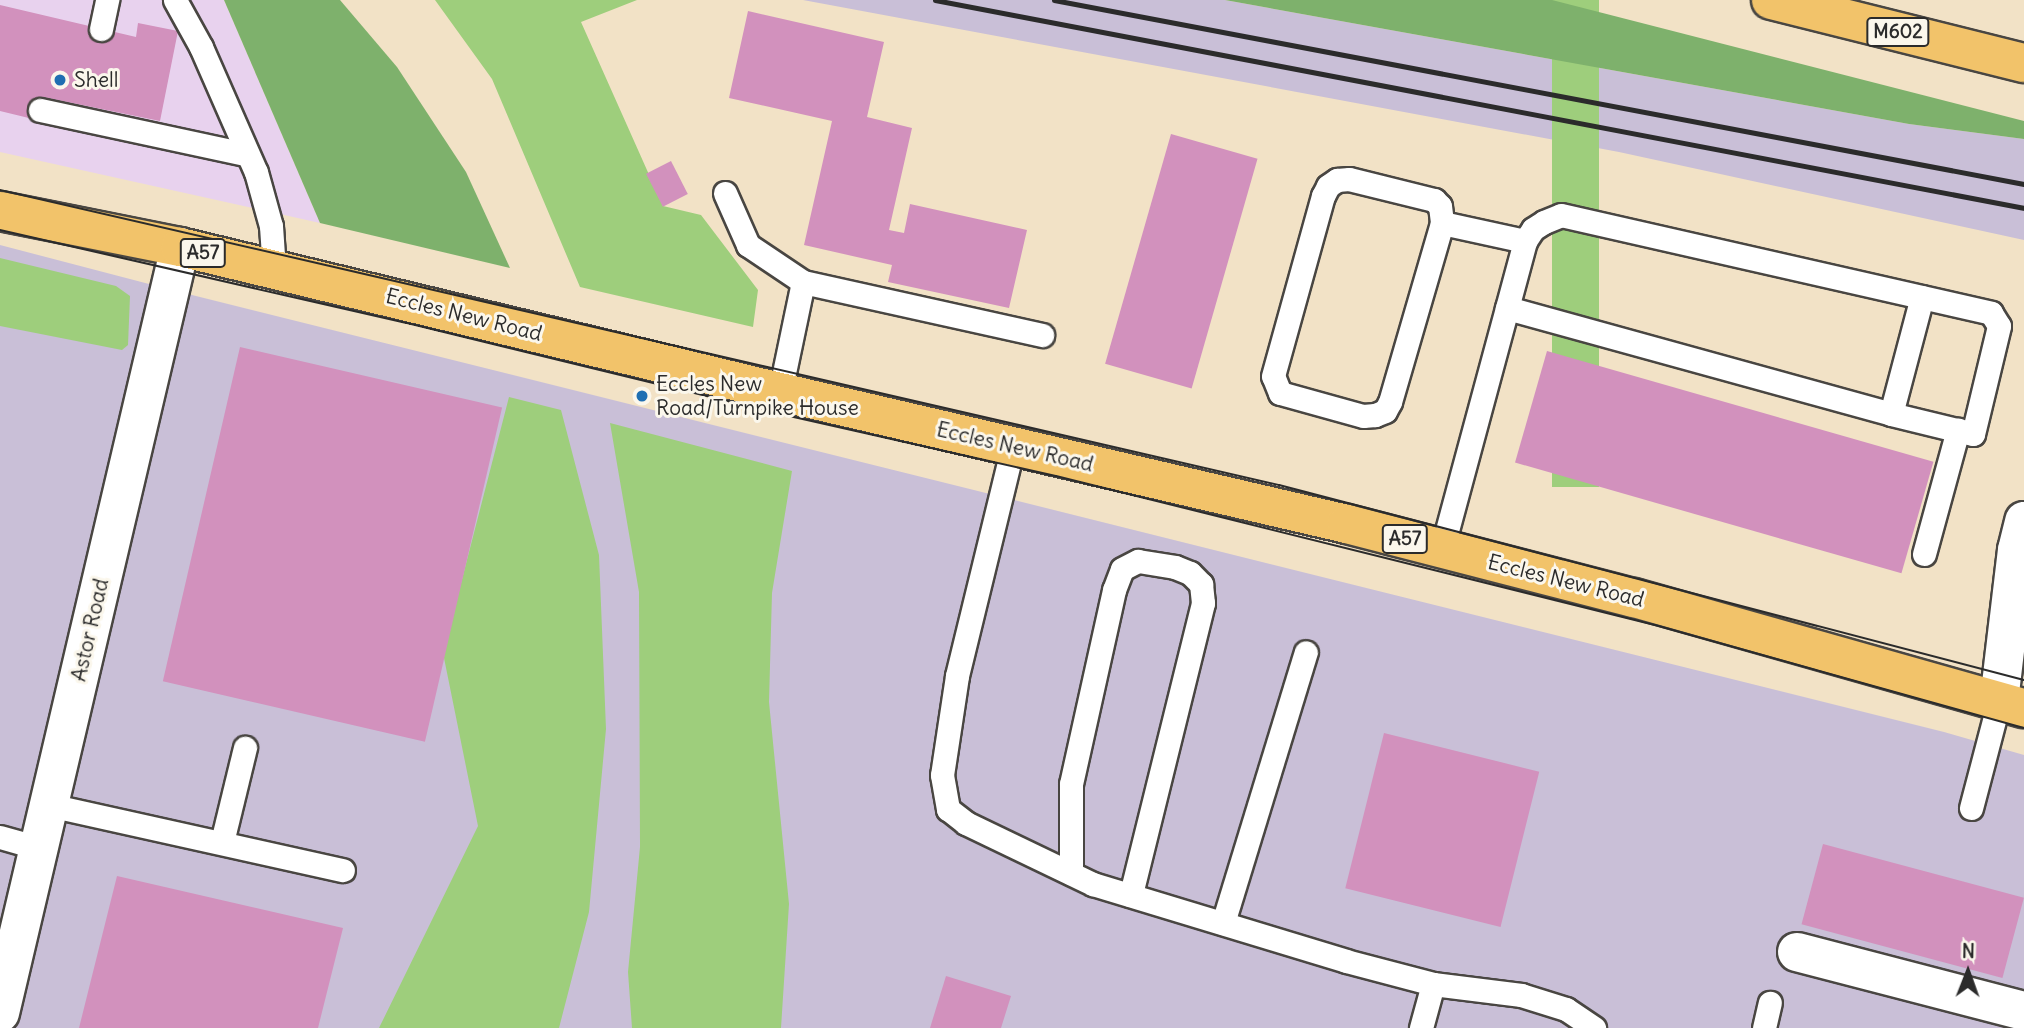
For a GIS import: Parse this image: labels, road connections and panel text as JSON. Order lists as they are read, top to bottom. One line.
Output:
{"streets":{"main road":["M602","A57","Eccles New Road"],"street":["Astor Road"]},"crossings":[["Eccles New Road","Astor Road"]],"places":["Shell","Eccles New Road/Turnpike House"],"north":"top"}
